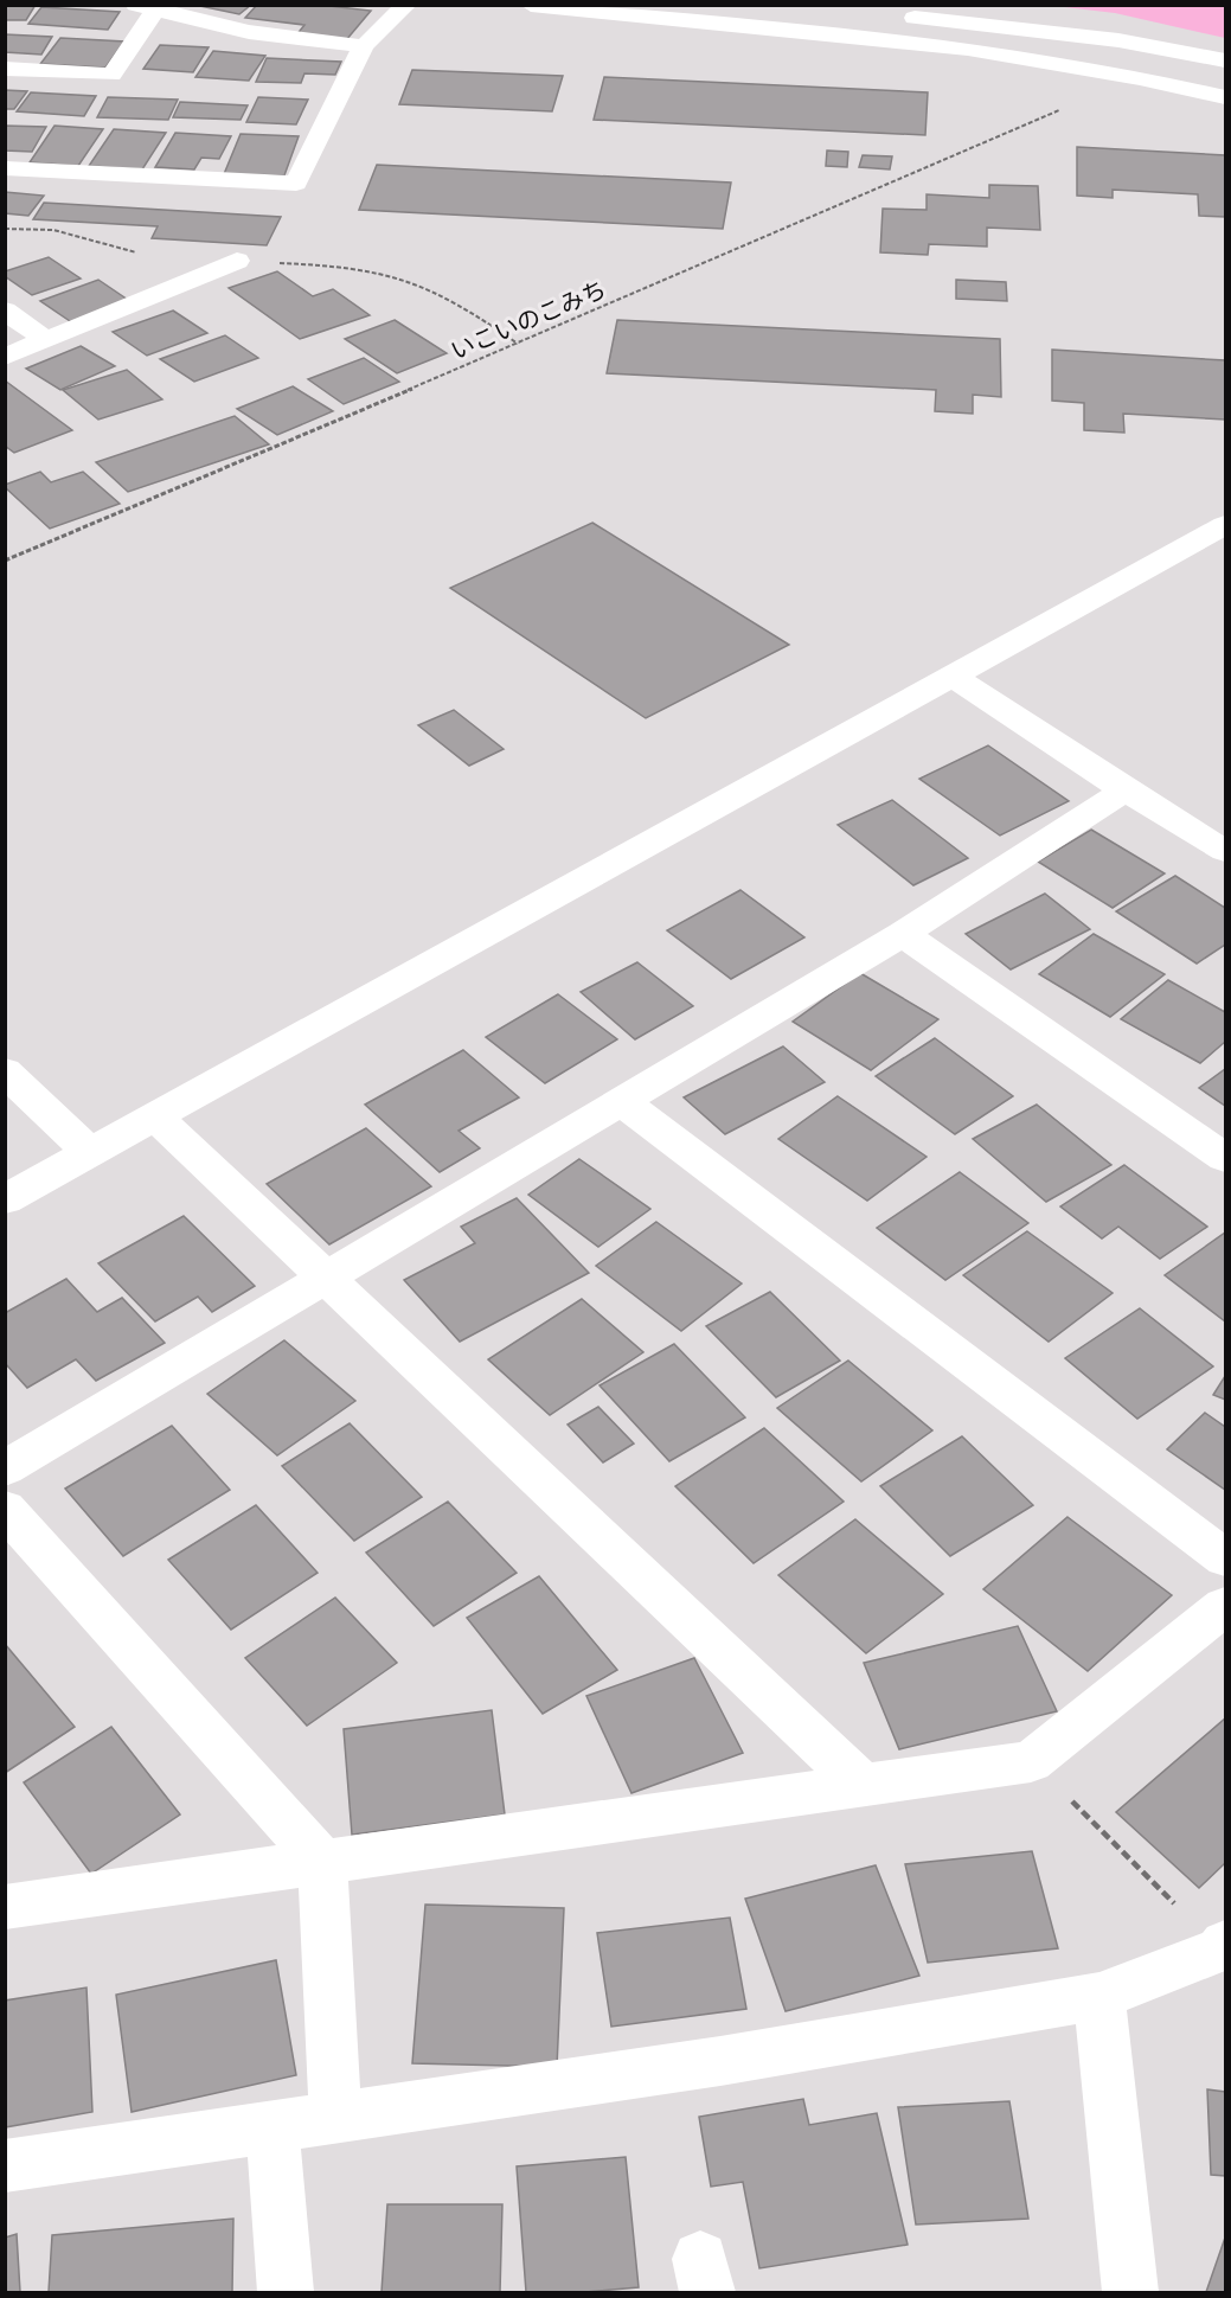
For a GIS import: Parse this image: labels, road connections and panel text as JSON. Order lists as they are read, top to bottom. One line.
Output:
{"streets":{"path":["いこいのこみち"]}}
